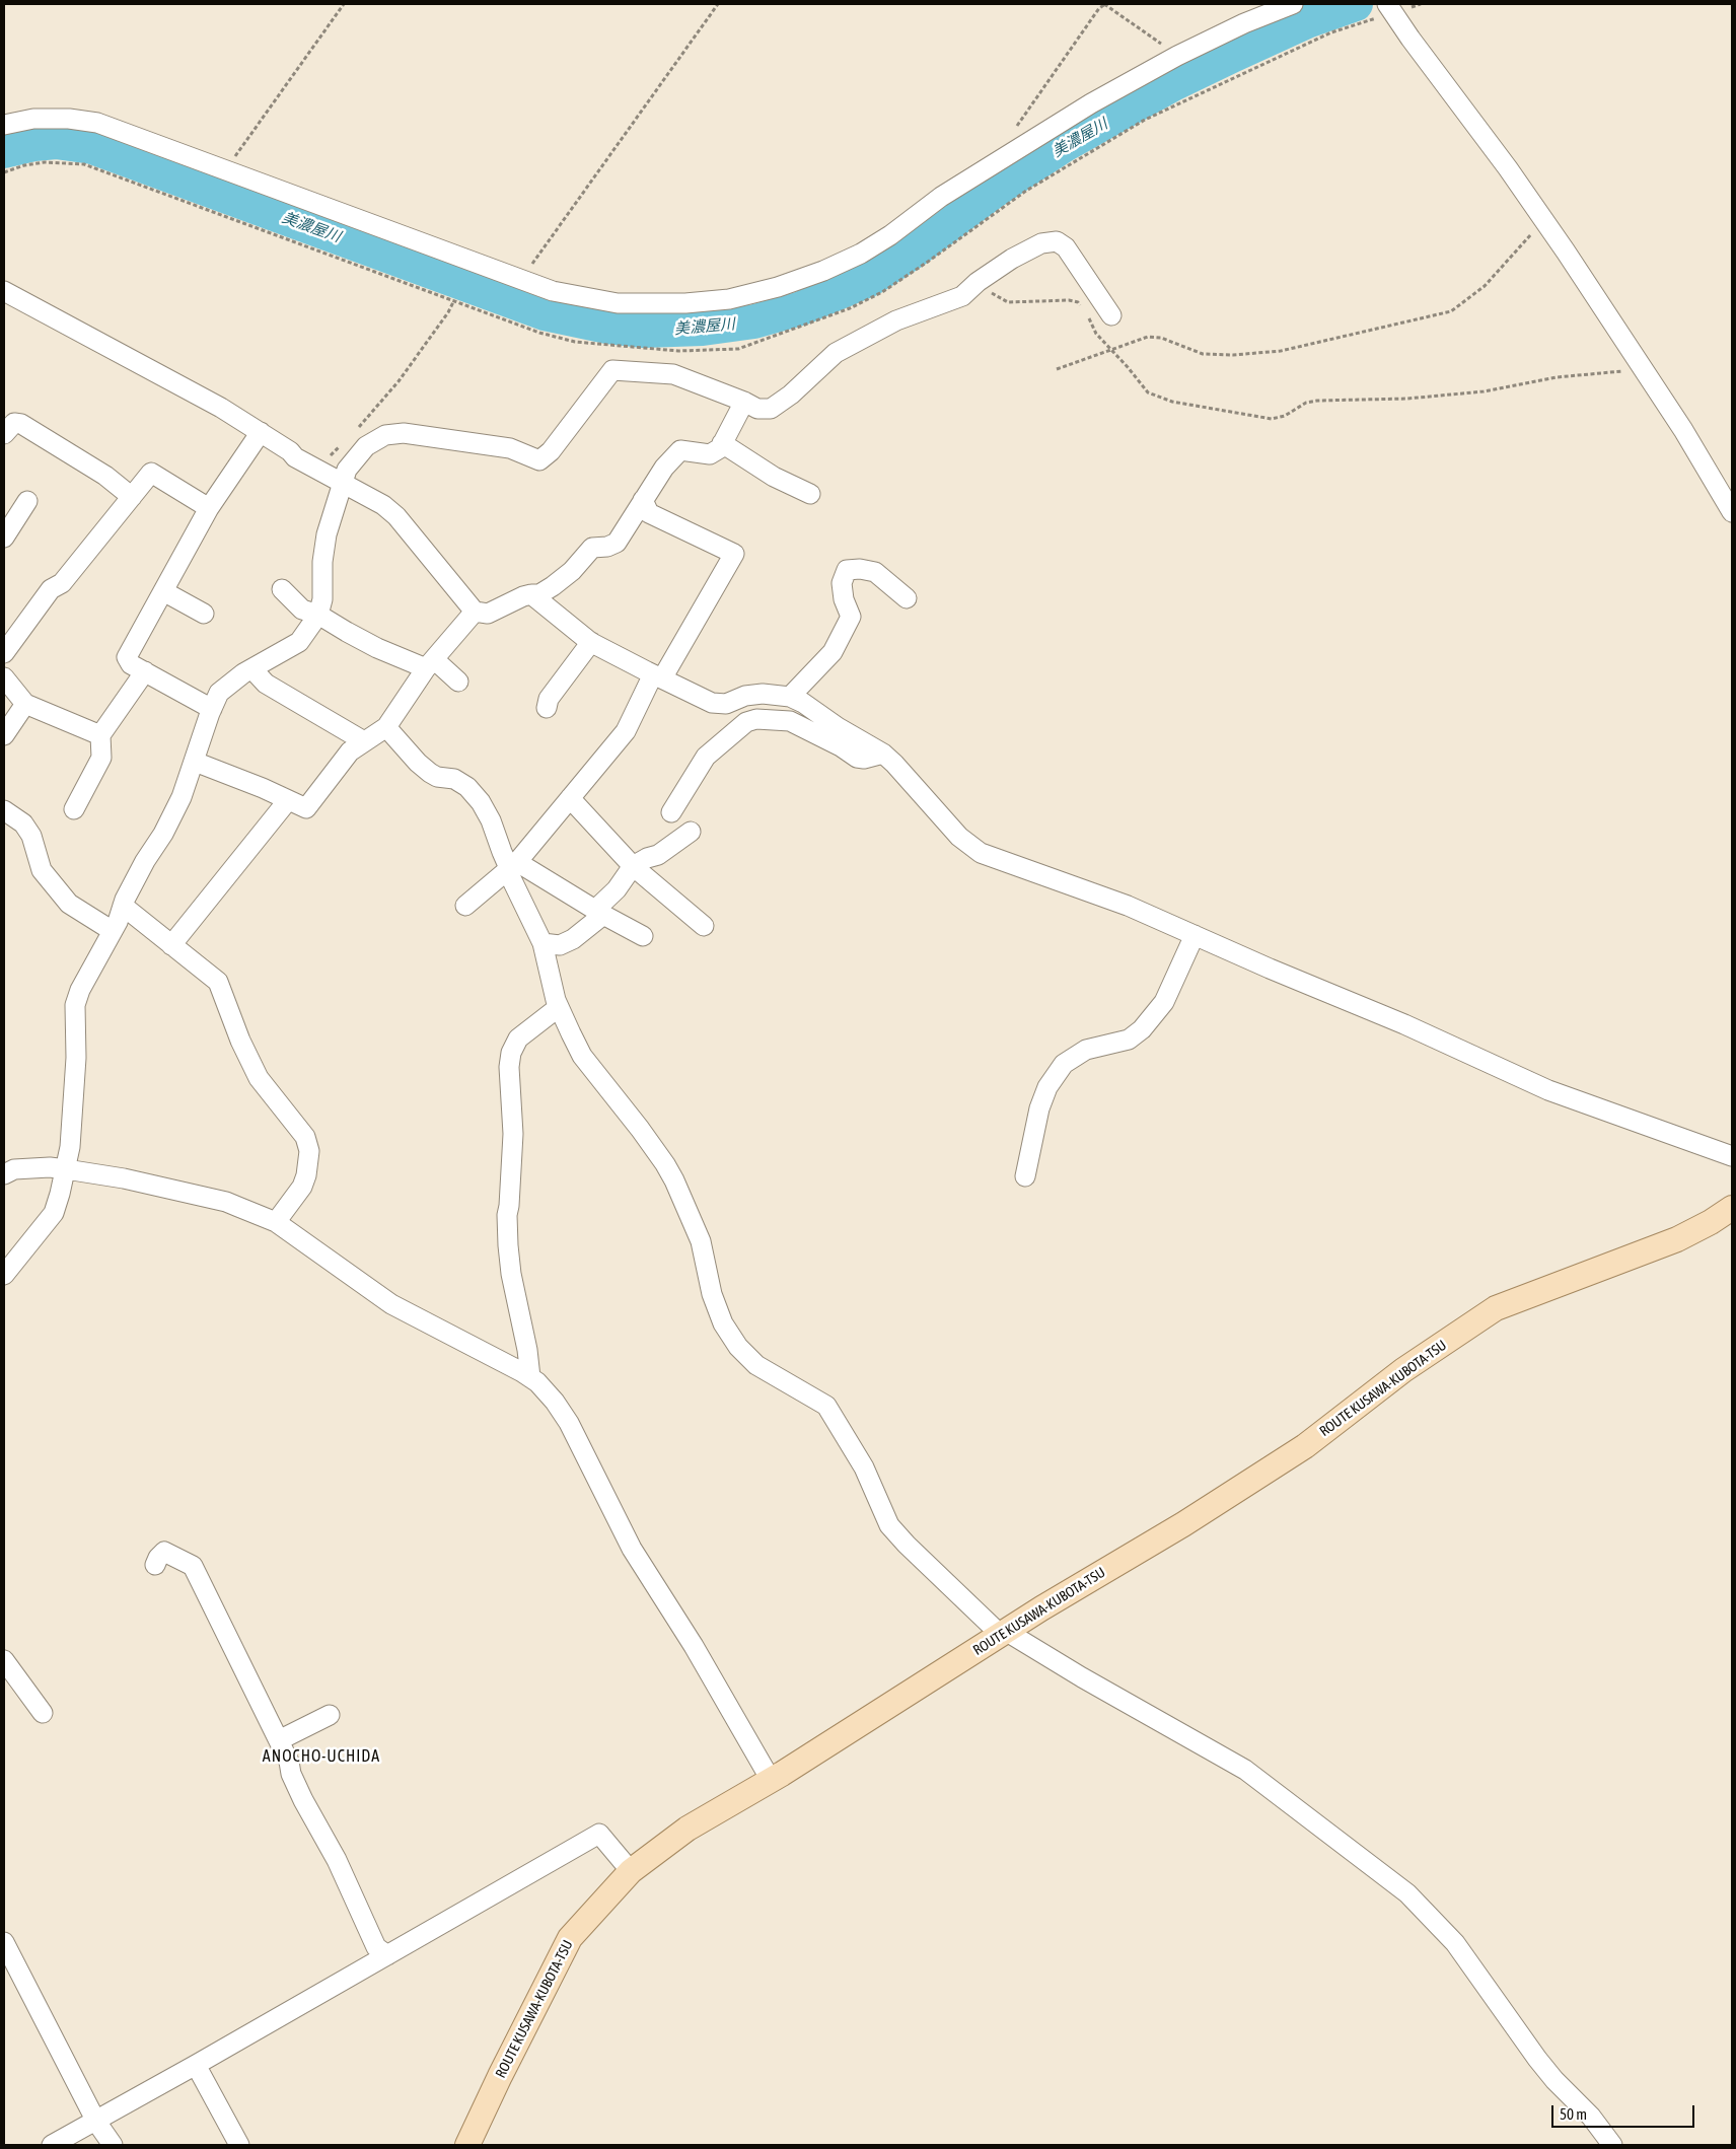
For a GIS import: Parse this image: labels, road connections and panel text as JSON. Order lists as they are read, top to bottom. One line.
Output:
{"streets":{"main road":["ROUTE KUSAWA-KUBOTA-TSU"]},"districts":["ANOCHO-UCHIDA"],"water":["美濃屋川"],"scale_bar":"50 m"}
